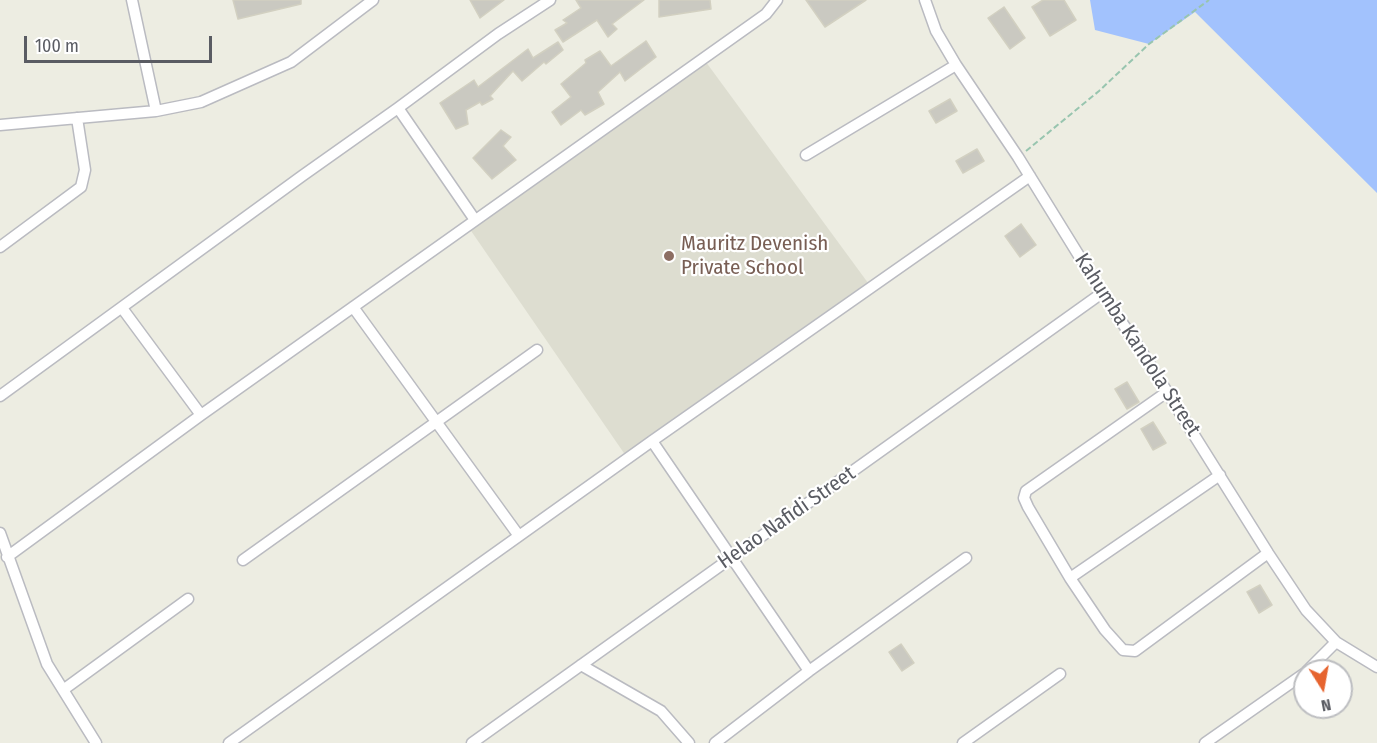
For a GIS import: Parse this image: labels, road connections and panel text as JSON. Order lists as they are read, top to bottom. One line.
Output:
{"streets":{"street":["Kahumba Kandola Street","Helao Nafidi Street"]},"crossings":[["Kahumba Kandola Street","Helao Nafidi Street"]],"places":["Mauritz Devenish Private School"],"scale_bar":"100 m","north":"bottom"}
